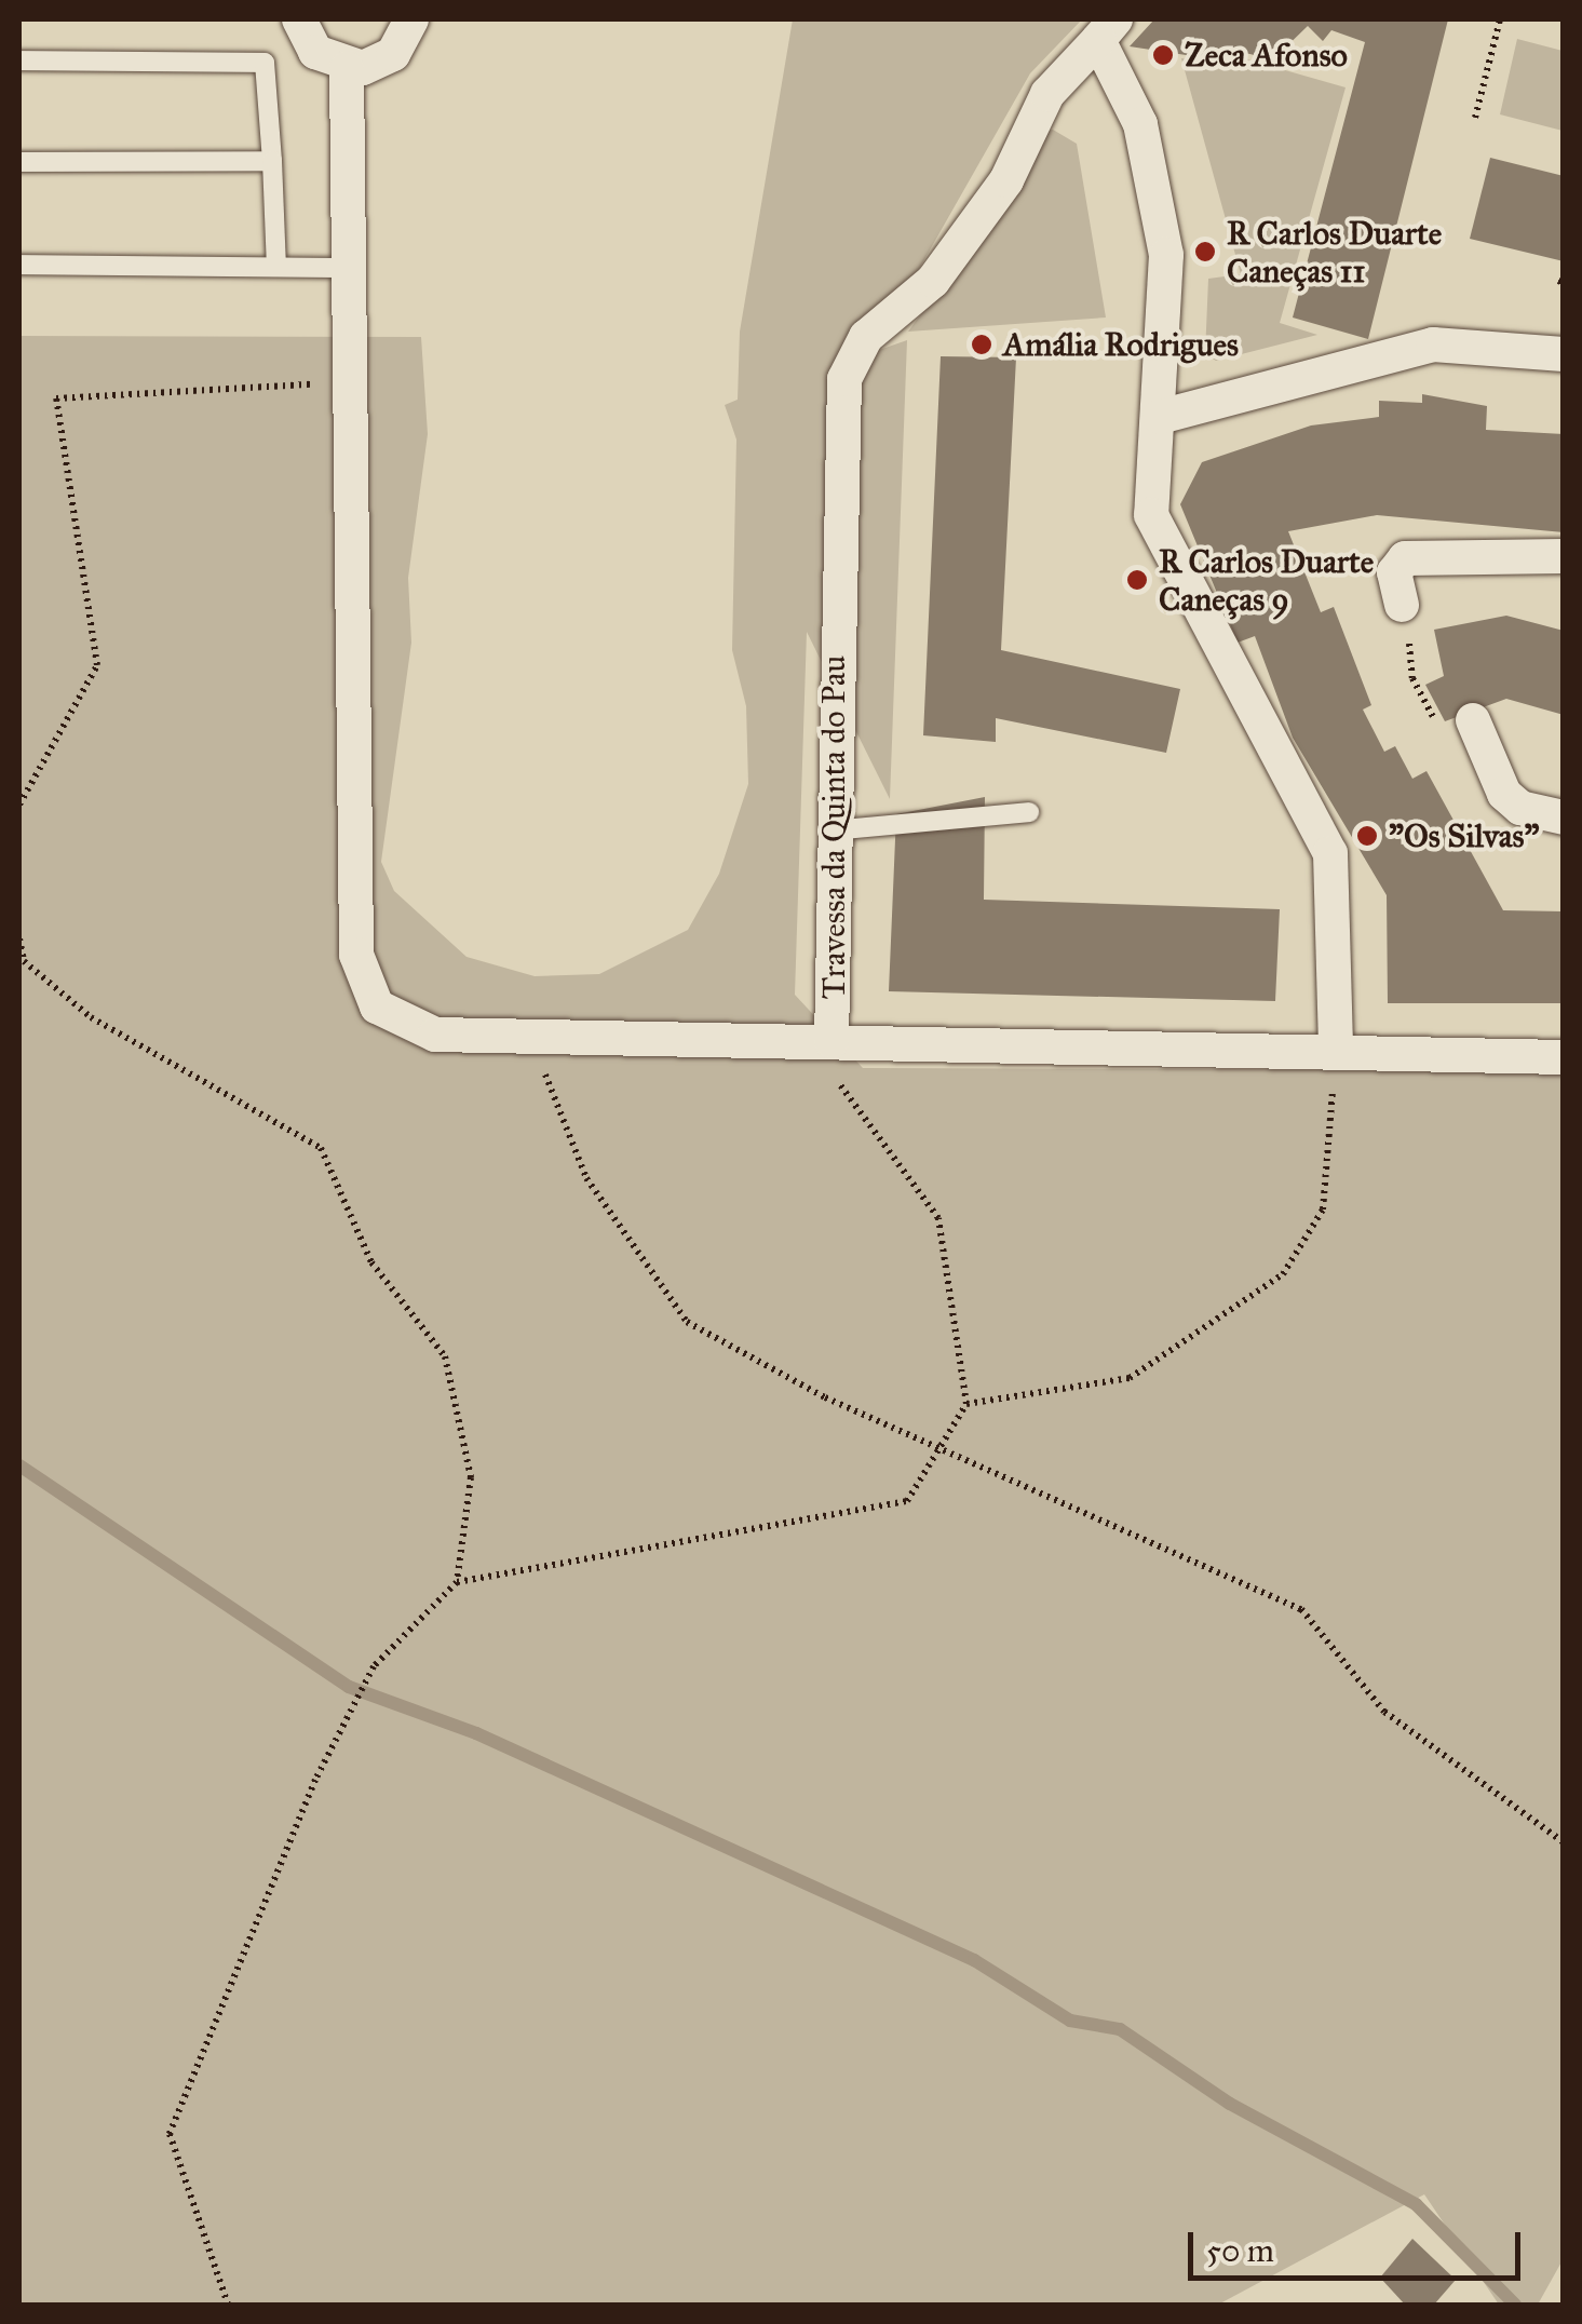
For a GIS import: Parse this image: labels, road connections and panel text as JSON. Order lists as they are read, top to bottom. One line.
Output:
{"streets":{"street":["Travessa da Quinta do Pau"]},"places":["Zeca Afonso","R Carlos Duarte Caneças 11","Amália Rodrigues","R Carlos Duarte Caneças 9","\"Os Silvas\""],"scale_bar":"50 m"}
